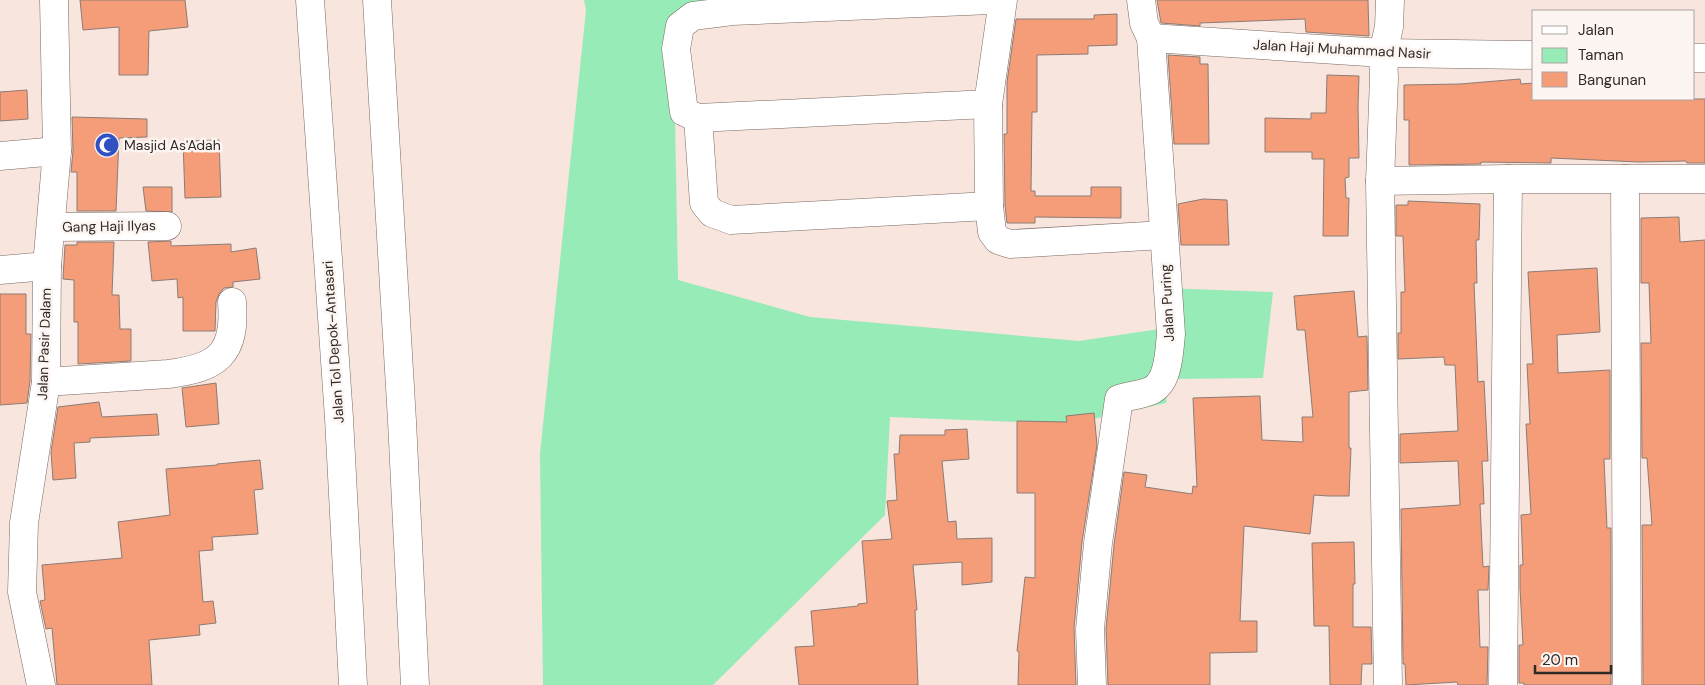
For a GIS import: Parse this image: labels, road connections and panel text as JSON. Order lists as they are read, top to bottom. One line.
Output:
{"streets":{"main road":["Jalan Haji Muhammad Nasir","Gang Haji Ilyas","Jalan Puring","Jalan Tol Depok–Antasari","Jalan Pasir Dalam"]},"crossings":[["Jalan Haji Muhammad Nasir","Jalan Puring"],["Gang Haji Ilyas","Jalan Pasir Dalam"]],"places":{"mosque":["Masjid As'Adah"]},"legend":["Jalan","Taman","Bangunan"],"scale_bar":"20 m"}
